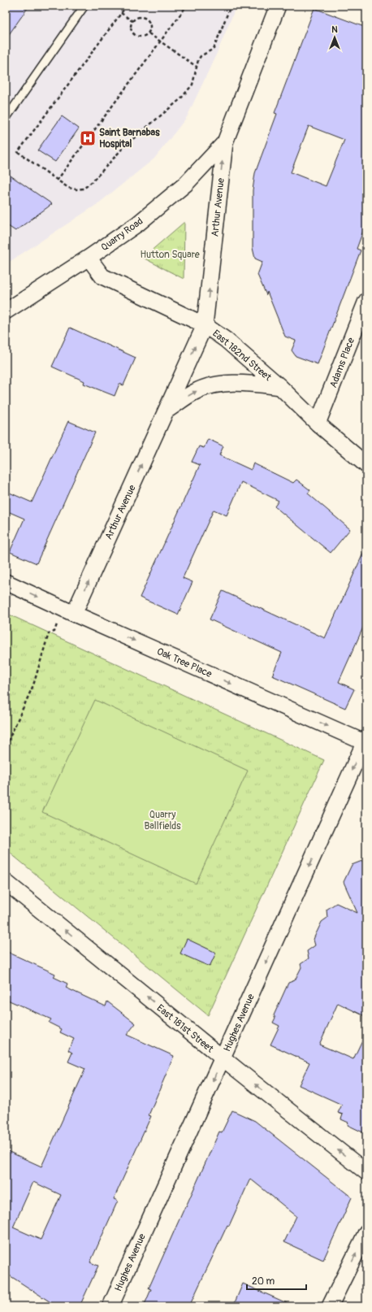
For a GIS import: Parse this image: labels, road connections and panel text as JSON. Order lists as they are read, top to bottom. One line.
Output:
{"streets":{"street":["Arthur Avenue","Quarry Road","East 182nd Street","Adams Place","Oak Tree Place","Hughes Avenue","East 181st Street"]},"crossings":[["Arthur Avenue","Quarry Road"],["Arthur Avenue","East 182nd Street"],["Arthur Avenue","Oak Tree Place"],["Quarry Road","East 182nd Street"],["East 182nd Street","Adams Place"],["Oak Tree Place","Hughes Avenue"],["Hughes Avenue","East 181st Street"]],"one_way":["Arthur Avenue","Oak Tree Place","Hughes Avenue","East 181st Street"],"parks":["Hutton Square","Quarry Ballfields"],"places":{"hospital":["Saint Barnabas Hospital"]},"scale_bar":"20 m","north":"top"}
